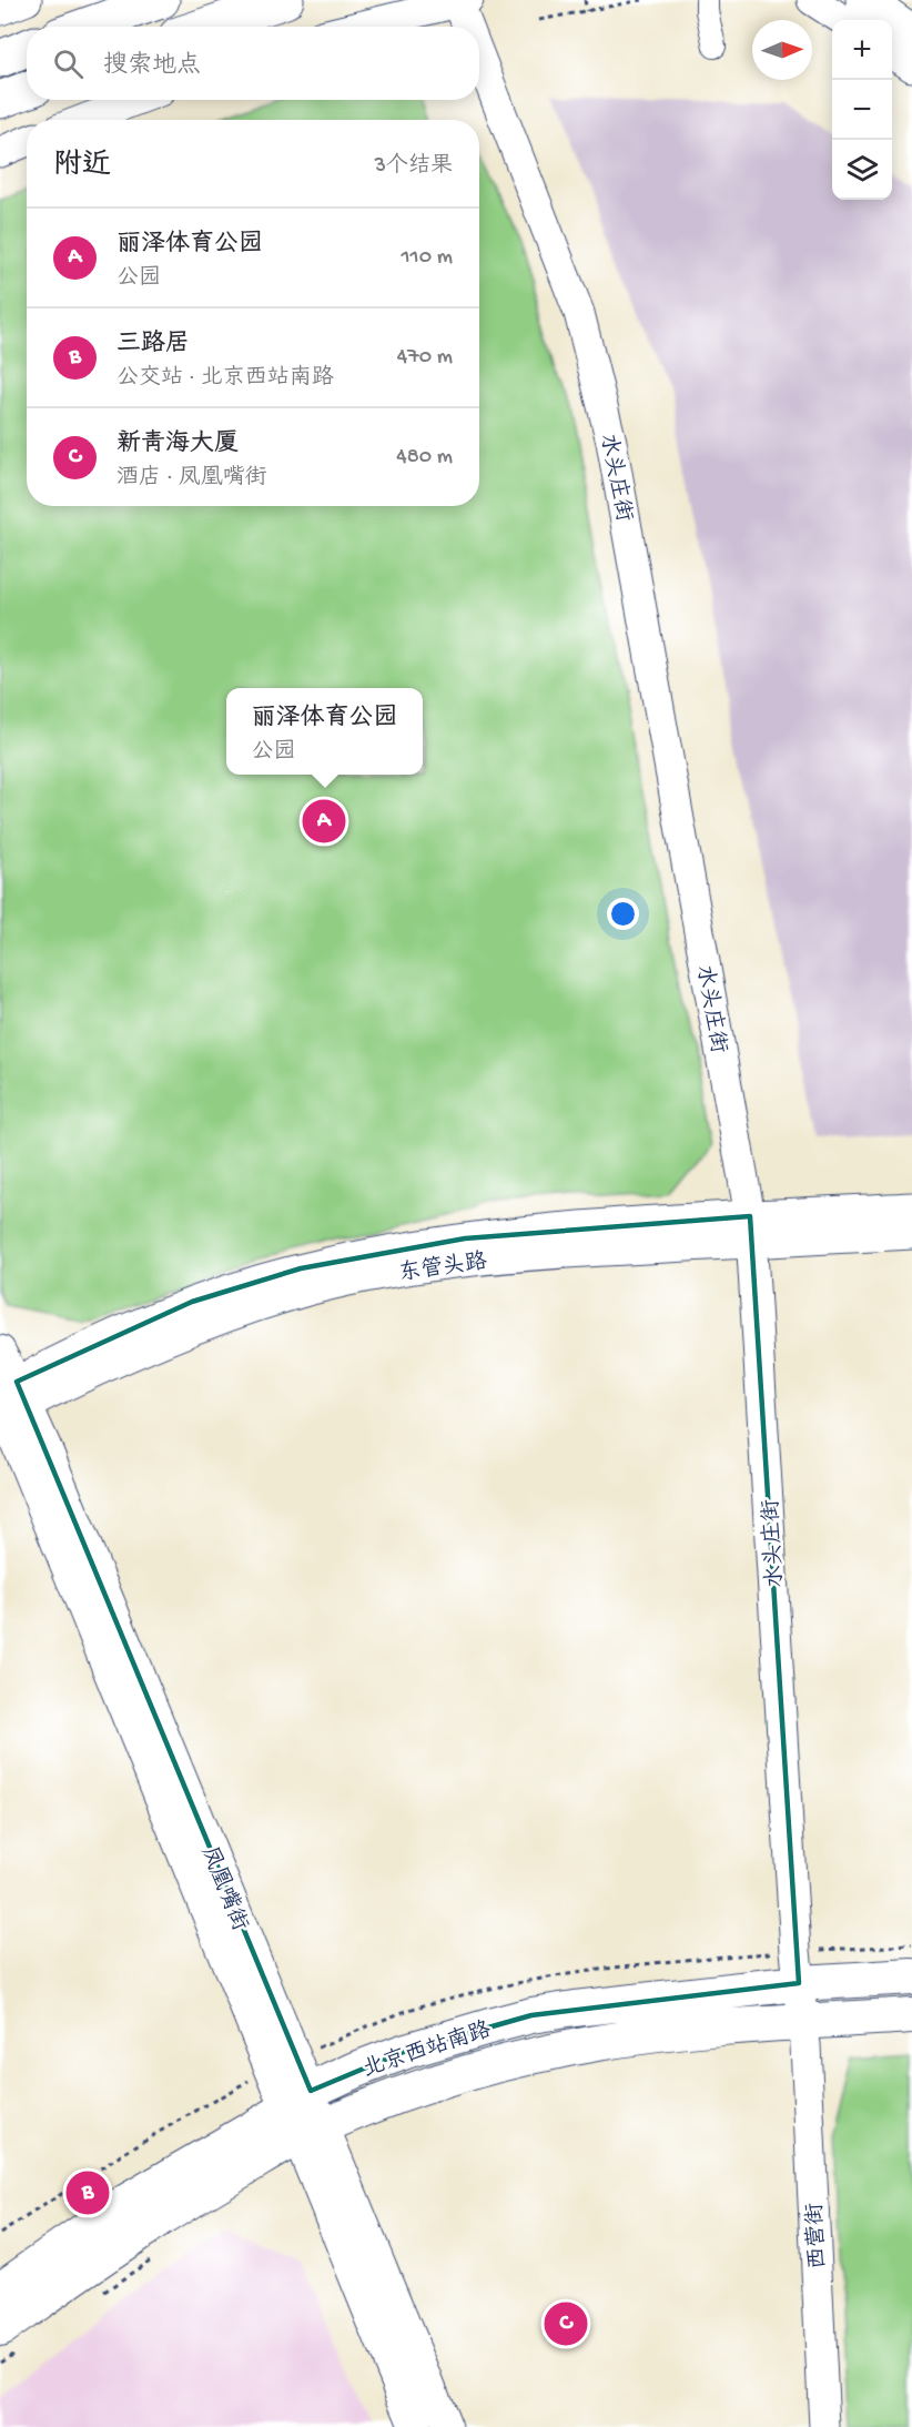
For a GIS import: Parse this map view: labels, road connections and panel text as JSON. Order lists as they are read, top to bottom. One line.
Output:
{"streets":{"main road":["北京西站南路"],"street":["水头庄街","东管头路","凤凰嘴街","西营街"]},"crossings":[["水头庄街","东管头路"],["水头庄街","北京西站南路"],["水头庄街","西营街"],["东管头路","凤凰嘴街"],["凤凰嘴街","北京西站南路"],["北京西站南路","西营街"]],"north":"right","page":{"map_buttons":["+","−"],"search":"搜索地点","heading":["附近","3个结果"],"list":[{"mark":"A","name":"丽泽体育公园","note":"公园","value":"110 m"},{"mark":"B","name":"三路居","note":"公交站 · 北京西站南路","value":"470 m"},{"mark":"C","name":"新青海大厦","note":"酒店 · 凤凰嘴街","value":"480 m"}],"popup":["丽泽体育公园","公园"],"pins":["A","B","C"]}}
